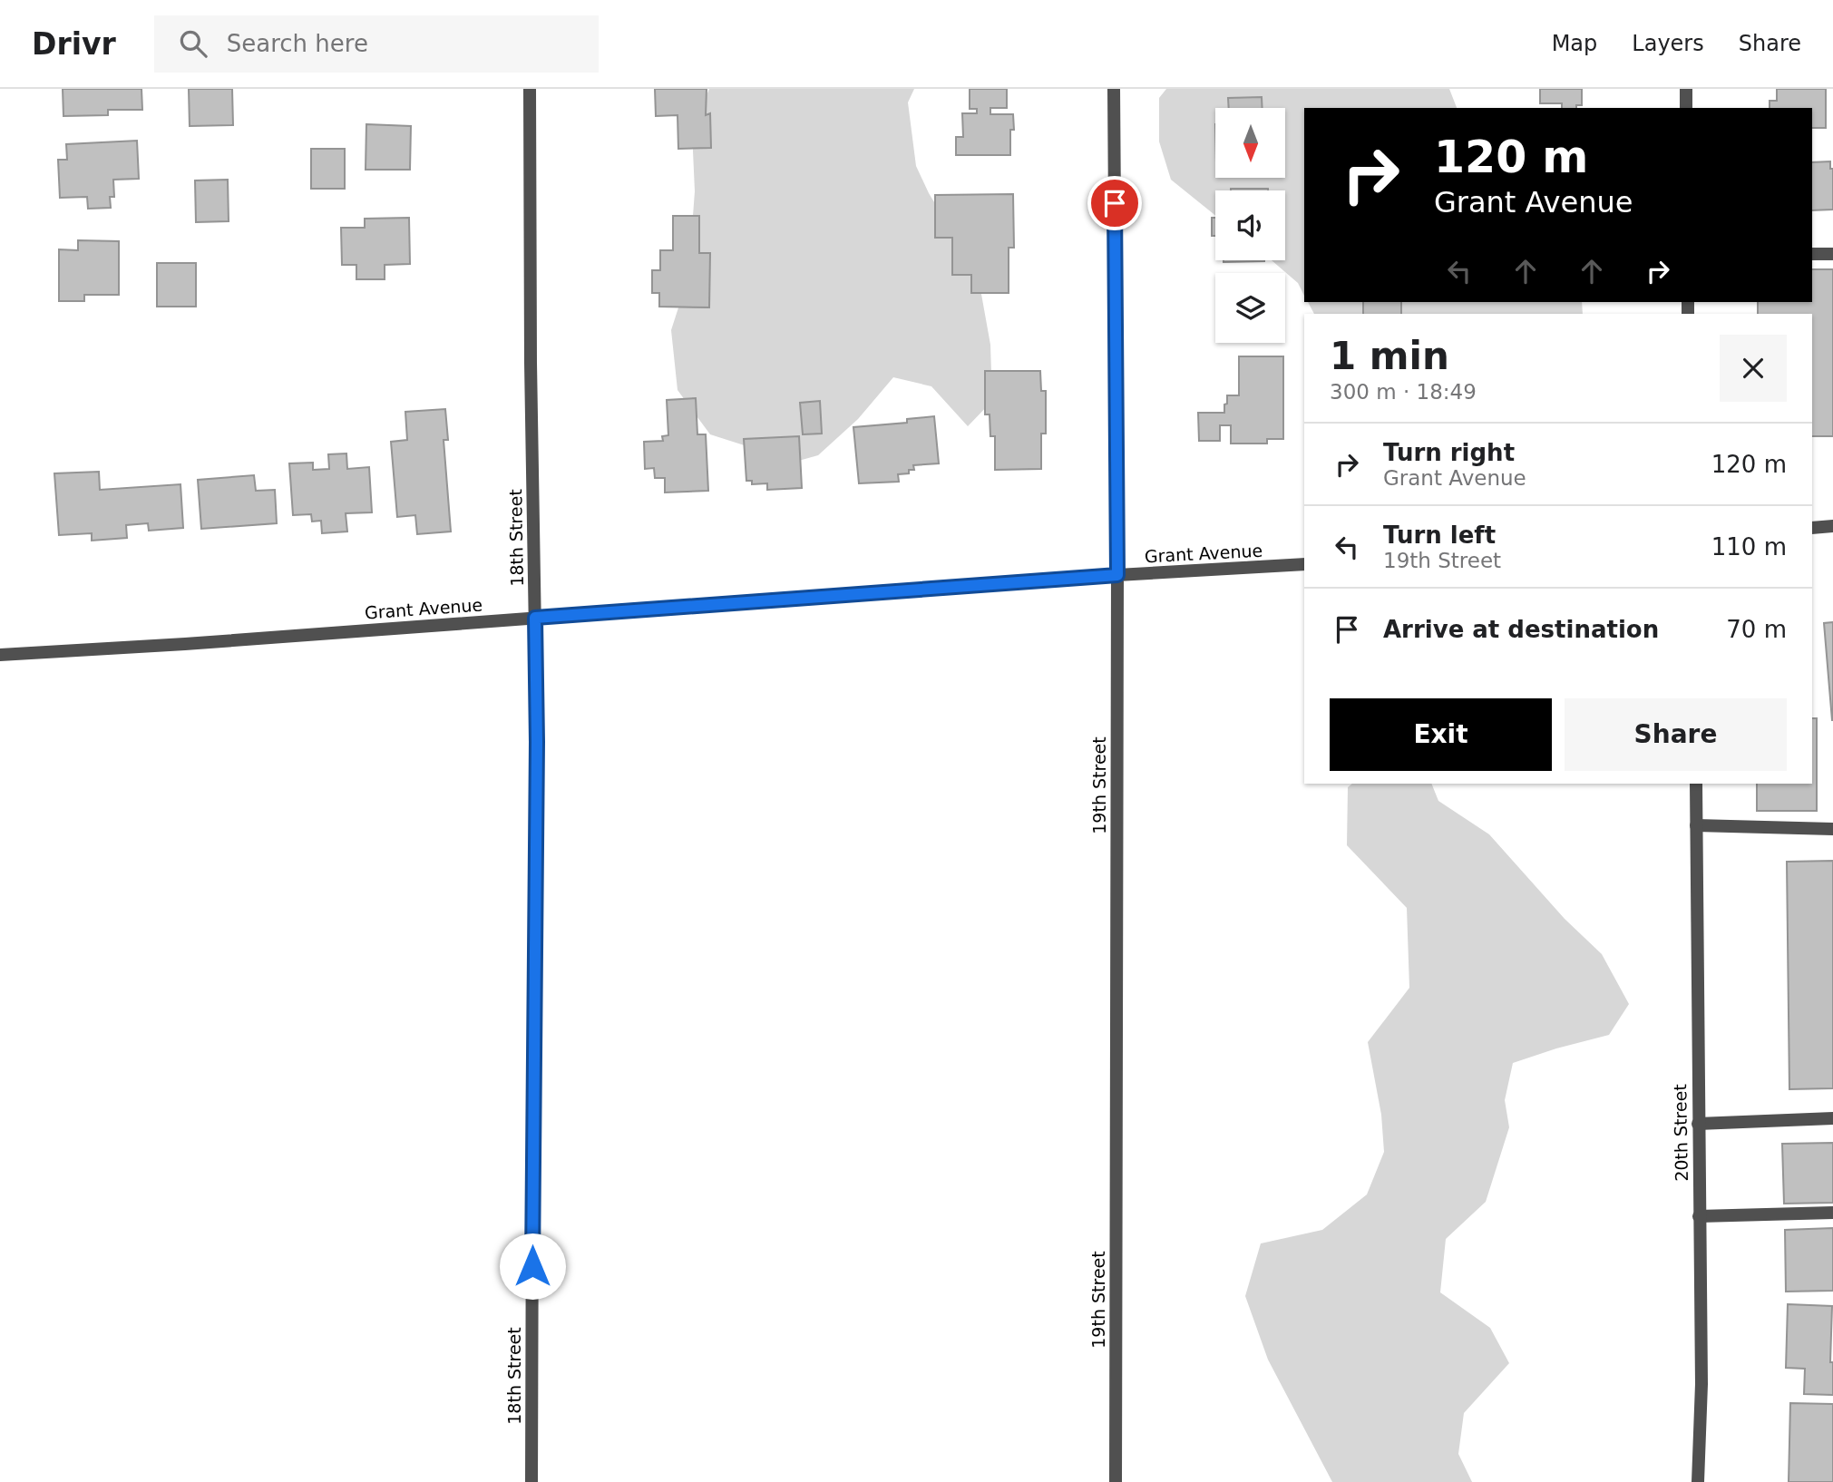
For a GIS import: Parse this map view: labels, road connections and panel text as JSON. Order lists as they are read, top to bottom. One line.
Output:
{"streets":{"street":["18th Street","Grant Avenue","19th Street","20th Street"]},"crossings":[["18th Street","Grant Avenue"],["Grant Avenue","19th Street"]],"north":"bottom","page":{"header":"Drivr","search":"Search here","nav":["Map","Layers","Share"],"turn":["120 m","Grant Avenue"],"heading":["1 min","300 m · 18:49"],"list":[{"name":"Turn right","note":"Grant Avenue","value":"120 m"},{"name":"Turn left","note":"19th Street","value":"110 m"},{"name":"Arrive at destination","value":"70 m"}],"buttons":["Exit","Share"]}}
